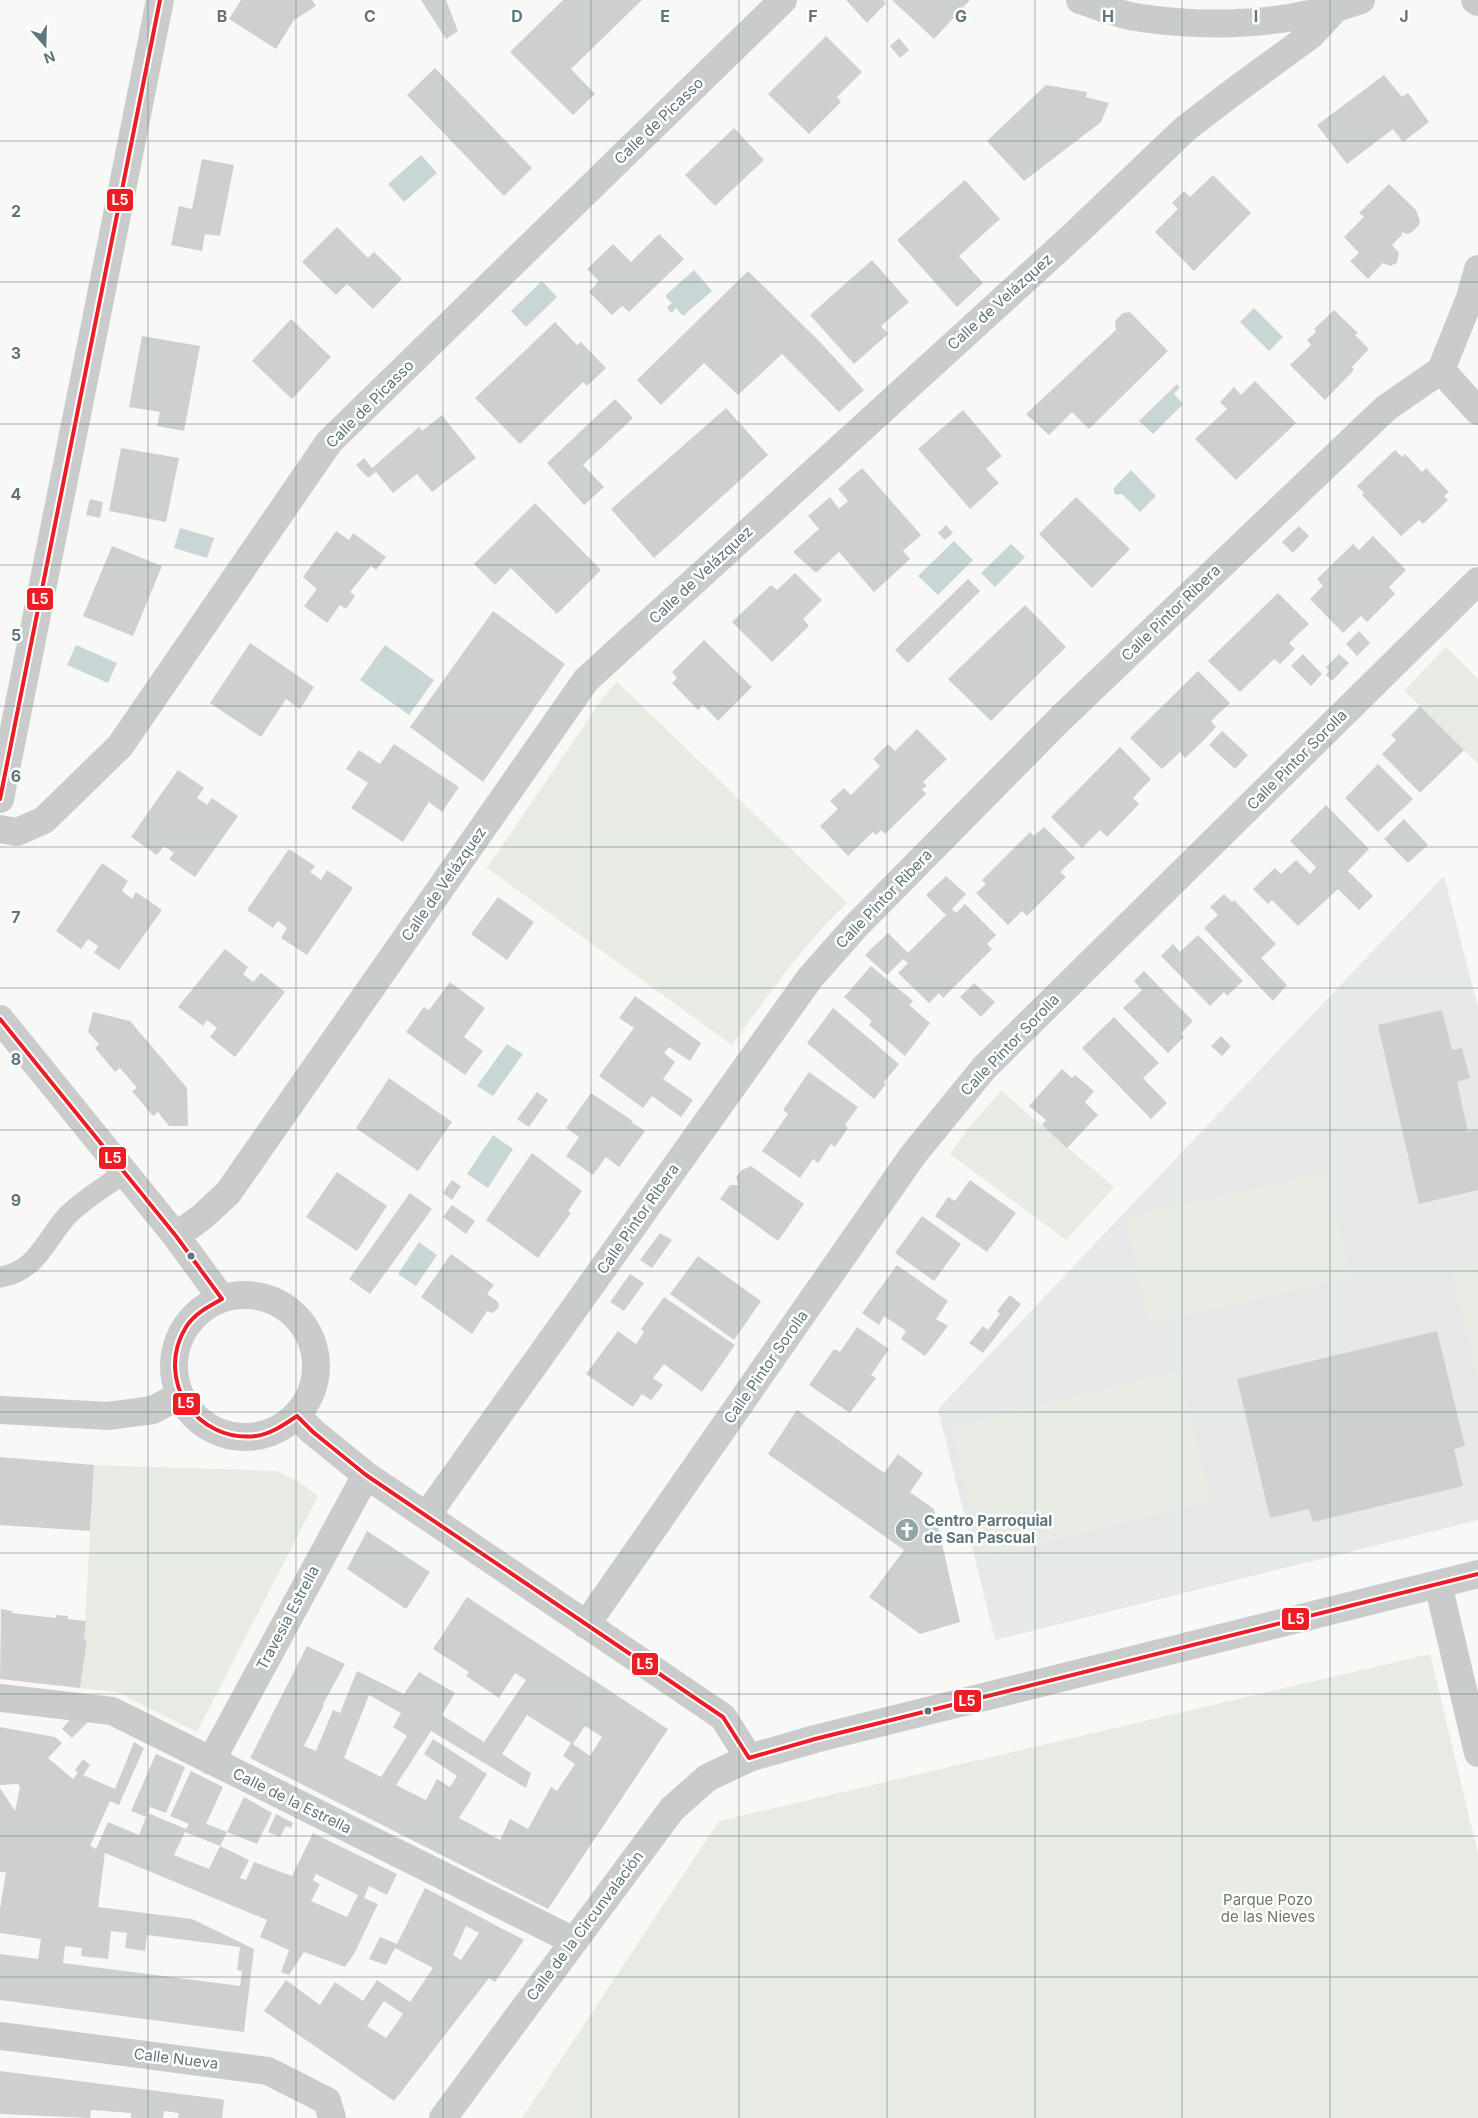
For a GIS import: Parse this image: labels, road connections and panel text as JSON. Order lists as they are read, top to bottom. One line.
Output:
{"streets":{"street":["Calle de Picasso","Calle de Velázquez","Calle Pintor Ribera","Calle Pintor Sorolla","Travesía Estrella","Calle de la Estrella","Calle de la Circunvalación","Calle Nueva"]},"crossings":[["Travesía Estrella","Calle de la Estrella"],["Calle de la Estrella","Calle de la Circunvalación"]],"parks":["Parque Pozo de las Nieves"],"places":{"church":["Centro Parroquial de San Pascual"]},"lines":["transit line L5"],"north":"bottom","grid":{"columns":["B","C","D","E","F","G","H","I","J"],"rows":["2","3","4","5","6","7","8","9"]}}
